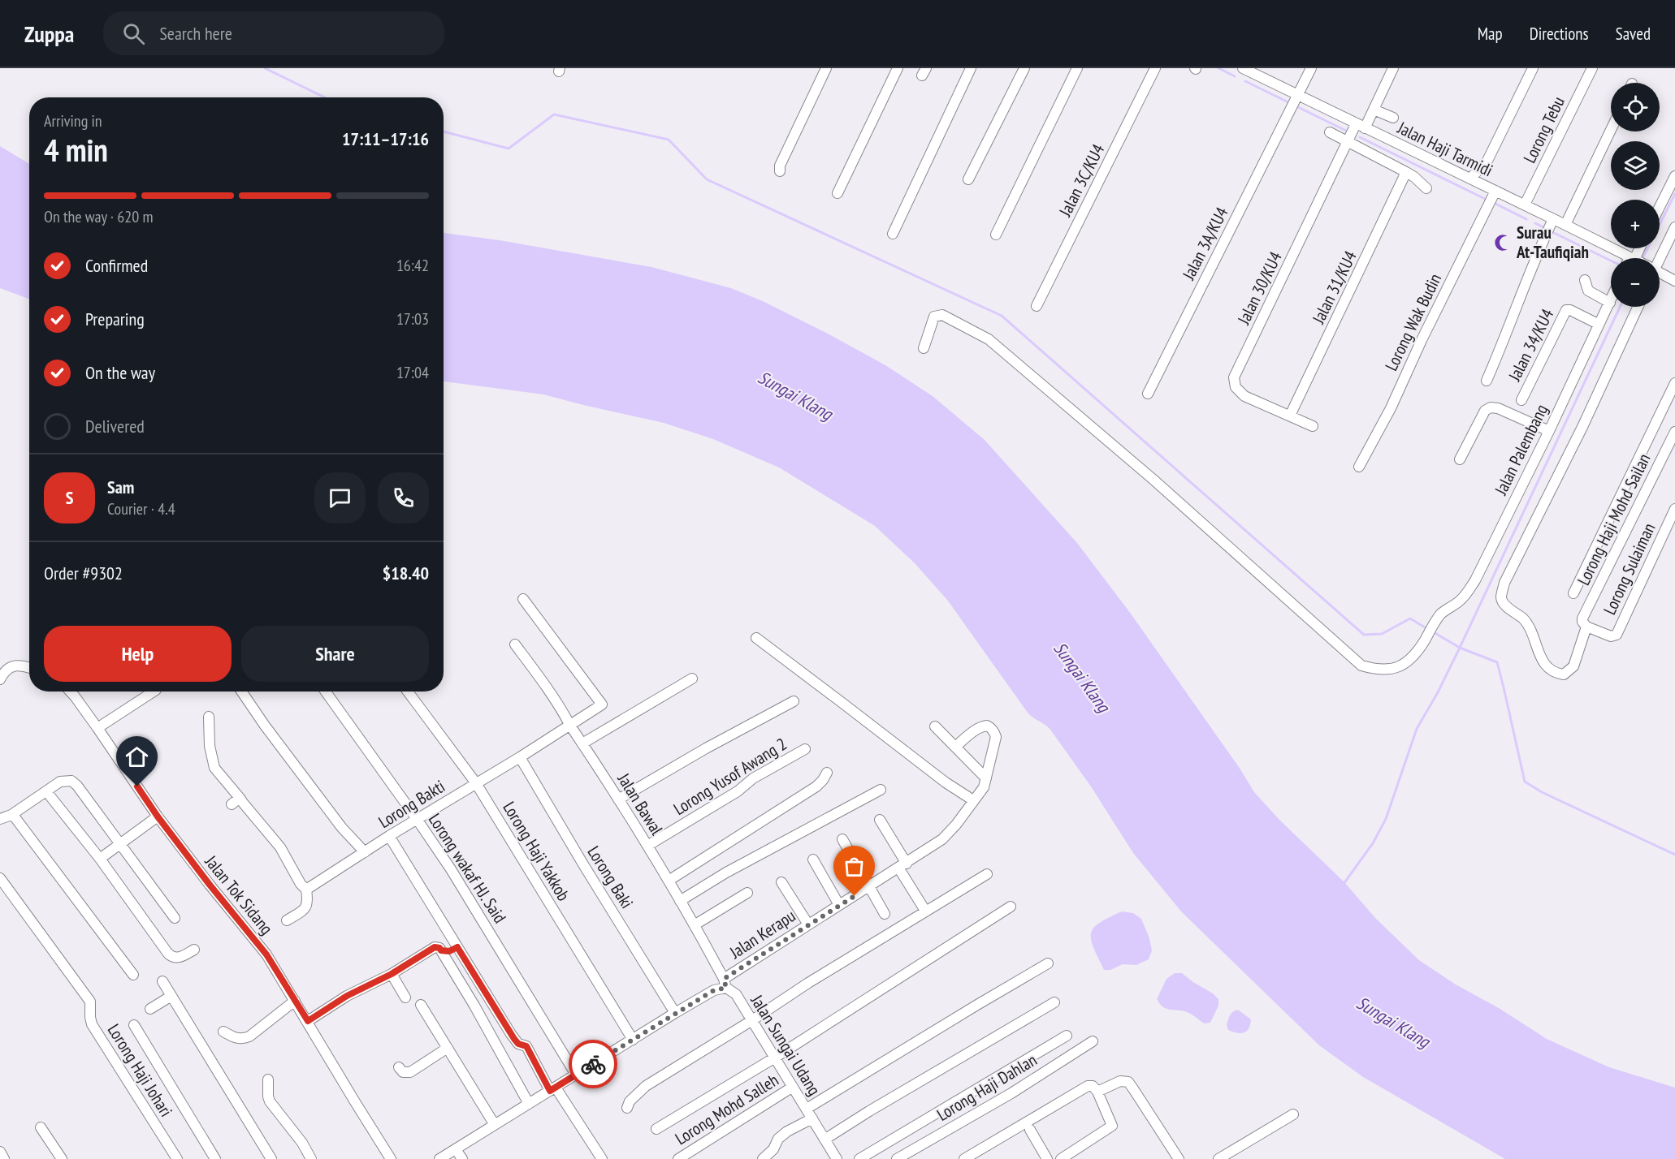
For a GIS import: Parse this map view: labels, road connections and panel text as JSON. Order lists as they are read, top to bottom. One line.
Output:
{"streets":{"street":["Lorong Tebu","Jalan Haji Tarmidi","Jalan 3C/KU4","Jalan 3A/KU4","Jalan 31/KU4","Jalan 30/KU4","Lorong Wak Budin","Jalan 34/KU4","Jalan Palembang","Lorong Haji Mohd Sailan","Lorong Sulaiman","Lorong Yusof Awang 2","Lorong Bakti","Jalan Bawal","Lorong Haji Yakkob","Lorong wakaf HJ. Said","Lorong Baki","Jalan Tok Sidang","Jalan Kerapu","Jalan Sungai Udang","Lorong Haji Johari","Lorong Haji Dahlan","Lorong Mohd Salleh"]},"crossings":[["Lorong Tebu","Jalan Haji Tarmidi"],["Jalan Haji Tarmidi","Jalan 3A/KU4"],["Jalan Haji Tarmidi","Jalan 30/KU4"],["Jalan Haji Tarmidi","Lorong Wak Budin"],["Jalan 31/KU4","Jalan 30/KU4"],["Jalan 34/KU4","Jalan Palembang"],["Lorong Haji Mohd Sailan","Lorong Sulaiman"],["Lorong Yusof Awang 2","Jalan Bawal"],["Lorong Bakti","Jalan Bawal"],["Lorong Bakti","Lorong Haji Yakkob"],["Lorong Bakti","Lorong wakaf HJ. Said"],["Lorong Bakti","Lorong Baki"],["Jalan Bawal","Jalan Kerapu"],["Jalan Bawal","Jalan Sungai Udang"],["Lorong Haji Yakkob","Jalan Sungai Udang"],["Lorong wakaf HJ. Said","Jalan Sungai Udang"],["Lorong Baki","Jalan Sungai Udang"],["Jalan Kerapu","Jalan Sungai Udang"],["Jalan Sungai Udang","Lorong Mohd Salleh"]],"water":["Sungai Klang"],"places":{"mosque":["Surau At-Taufiqiah"]},"page":{"header":"Zuppa","search":"Search here","nav":["Map","Directions","Saved"],"map_buttons":["+","−"],"heading":["4 min","Arriving in","17:11–17:16"],"panel":["Sam","Courier · 4.4","Order #9302","$18.40"],"bar":"On the way · 620 m","list":[["Confirmed","16:42"],["Preparing","17:03"],["On the way","17:04"],"Delivered"],"round":"S","buttons":["Help","Share"]}}
